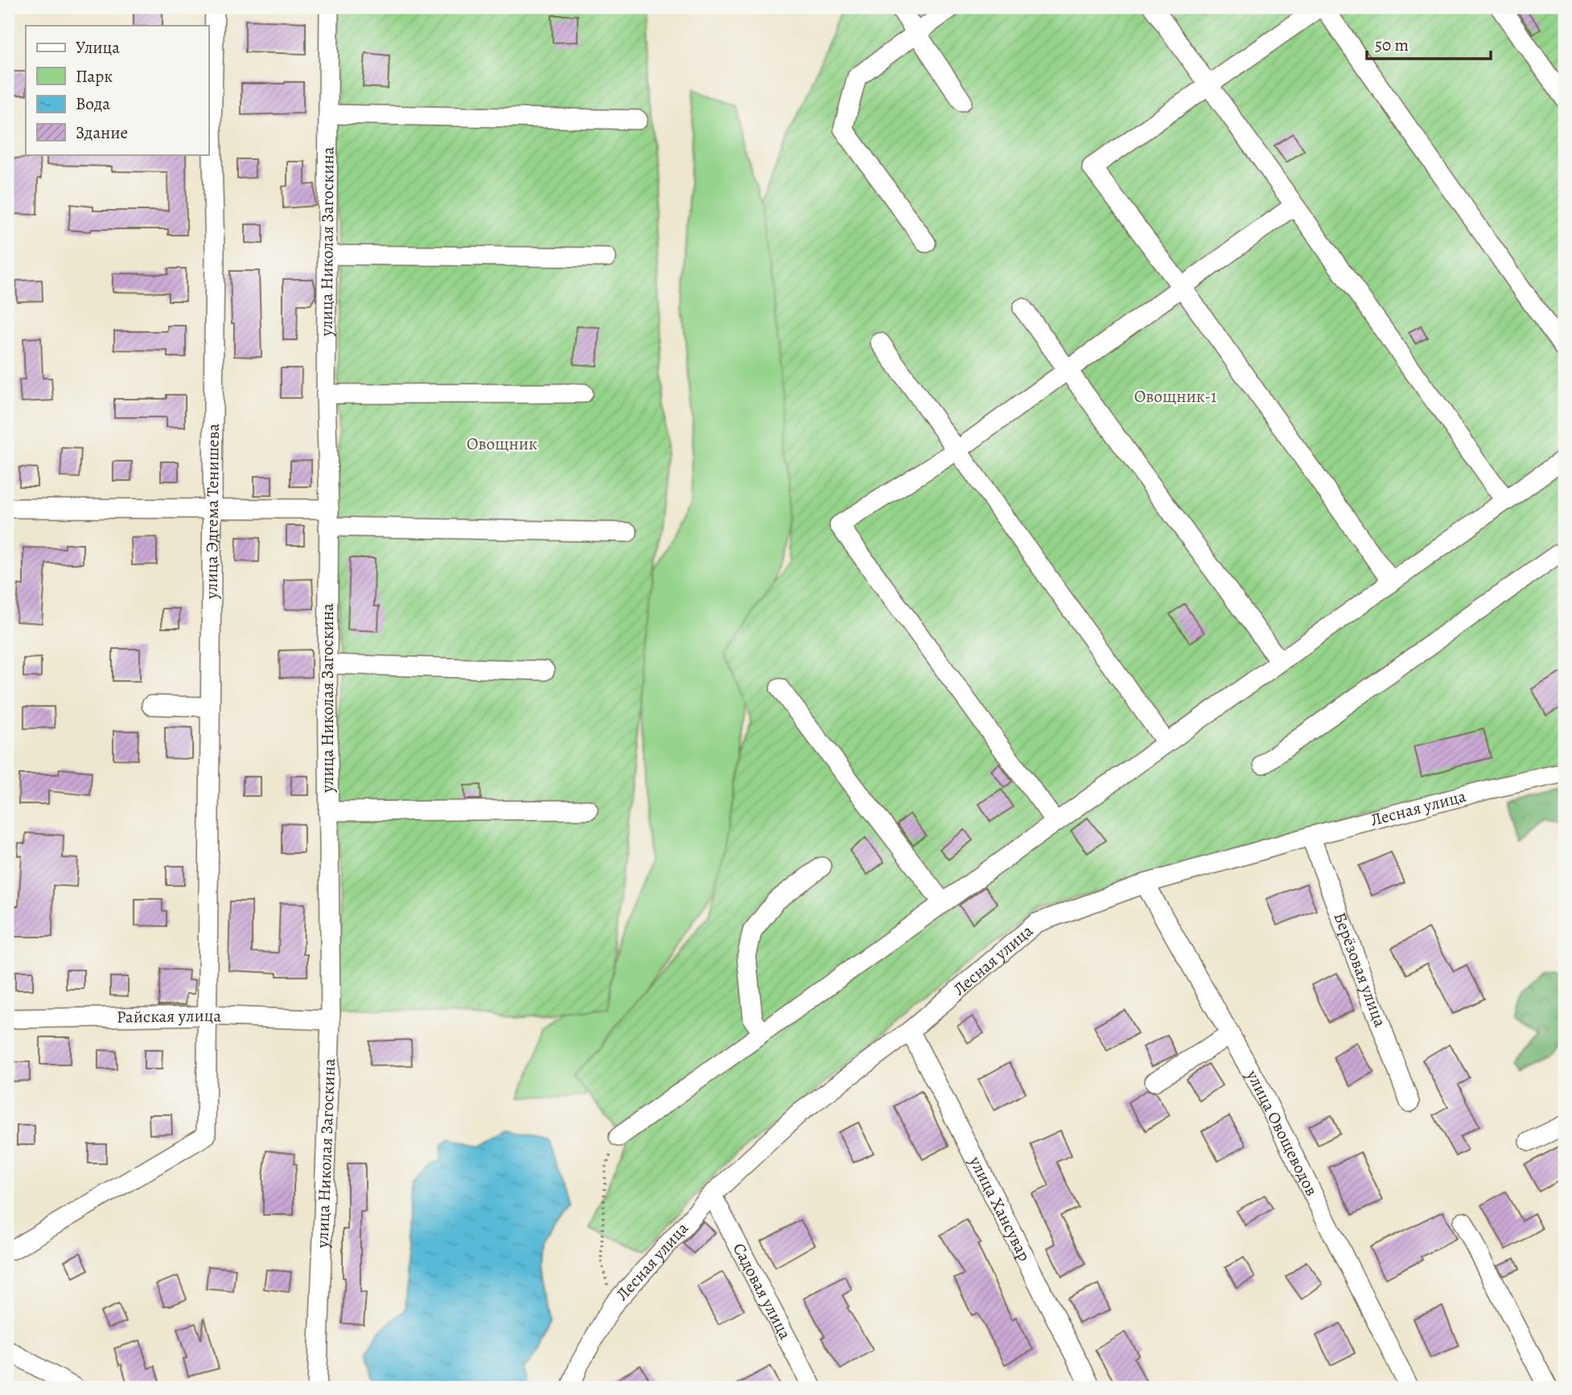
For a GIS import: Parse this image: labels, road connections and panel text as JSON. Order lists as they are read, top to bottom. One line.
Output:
{"streets":{"street":["улица Николая Загоскина","улица Эдгема Тенишева","Лесная улица","Берёзовая улица","Райская улица","улица Овощеводов","улица Хансувар","Садовая улица"]},"crossings":[["улица Николая Загоскина","Райская улица"],["улица Эдгема Тенишева","Райская улица"],["Лесная улица","Берёзовая улица"],["Лесная улица","улица Овощеводов"],["Лесная улица","улица Хансувар"],["Лесная улица","Садовая улица"]],"parks":["Овощник-1","Овощник"],"legend":["Улица","Парк","Вода","Здание"],"scale_bar":"50 m"}
